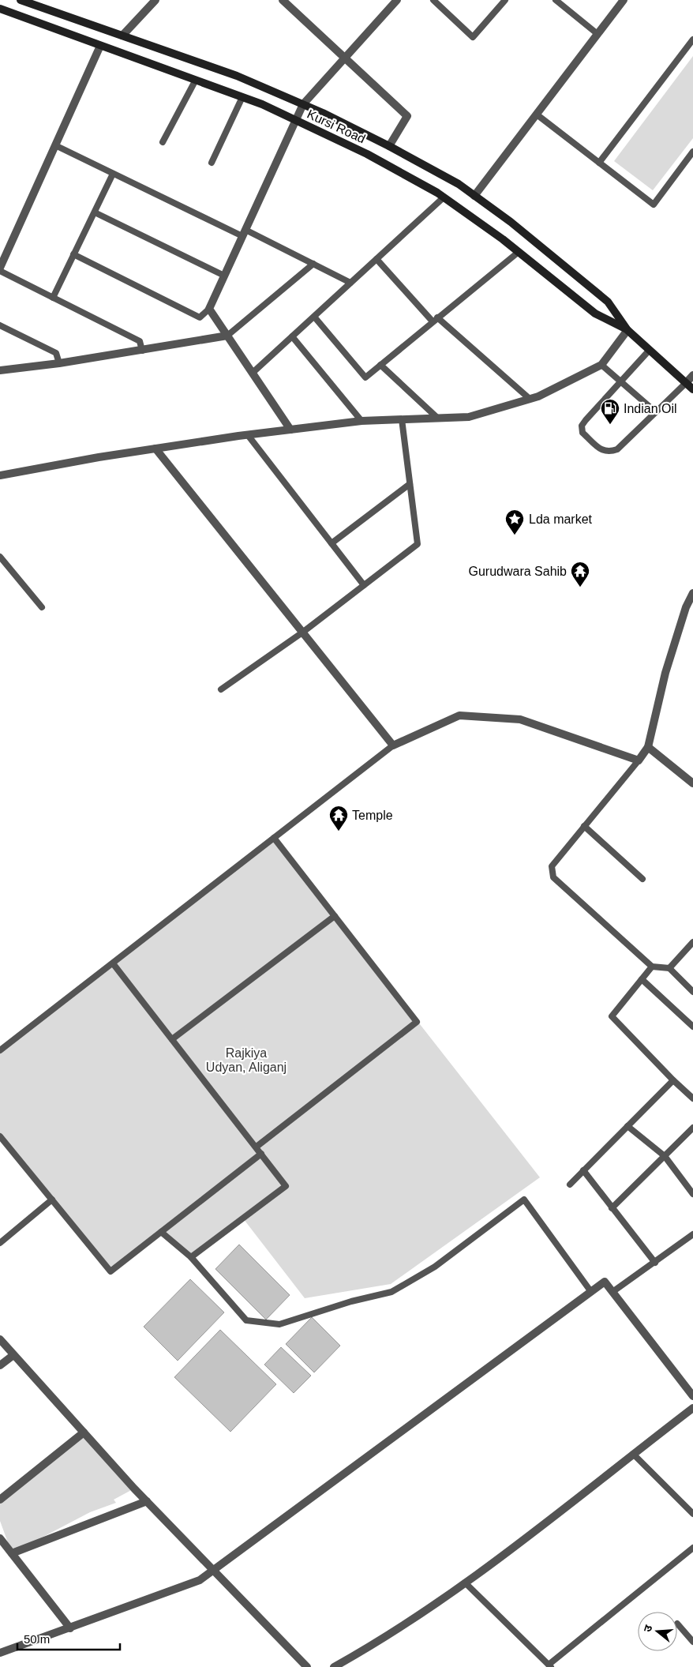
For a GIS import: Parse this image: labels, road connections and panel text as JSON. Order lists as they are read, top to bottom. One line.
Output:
{"streets":{"main road":["Kursi Road"]},"parks":["Rajkiya Udyan, Aliganj"],"places":{"fuel station":["Indian Oil"],"place":["Lda market"],"temple":["Gurudwara Sahib","Temple"]},"scale_bar":"50 m","north":"left"}
